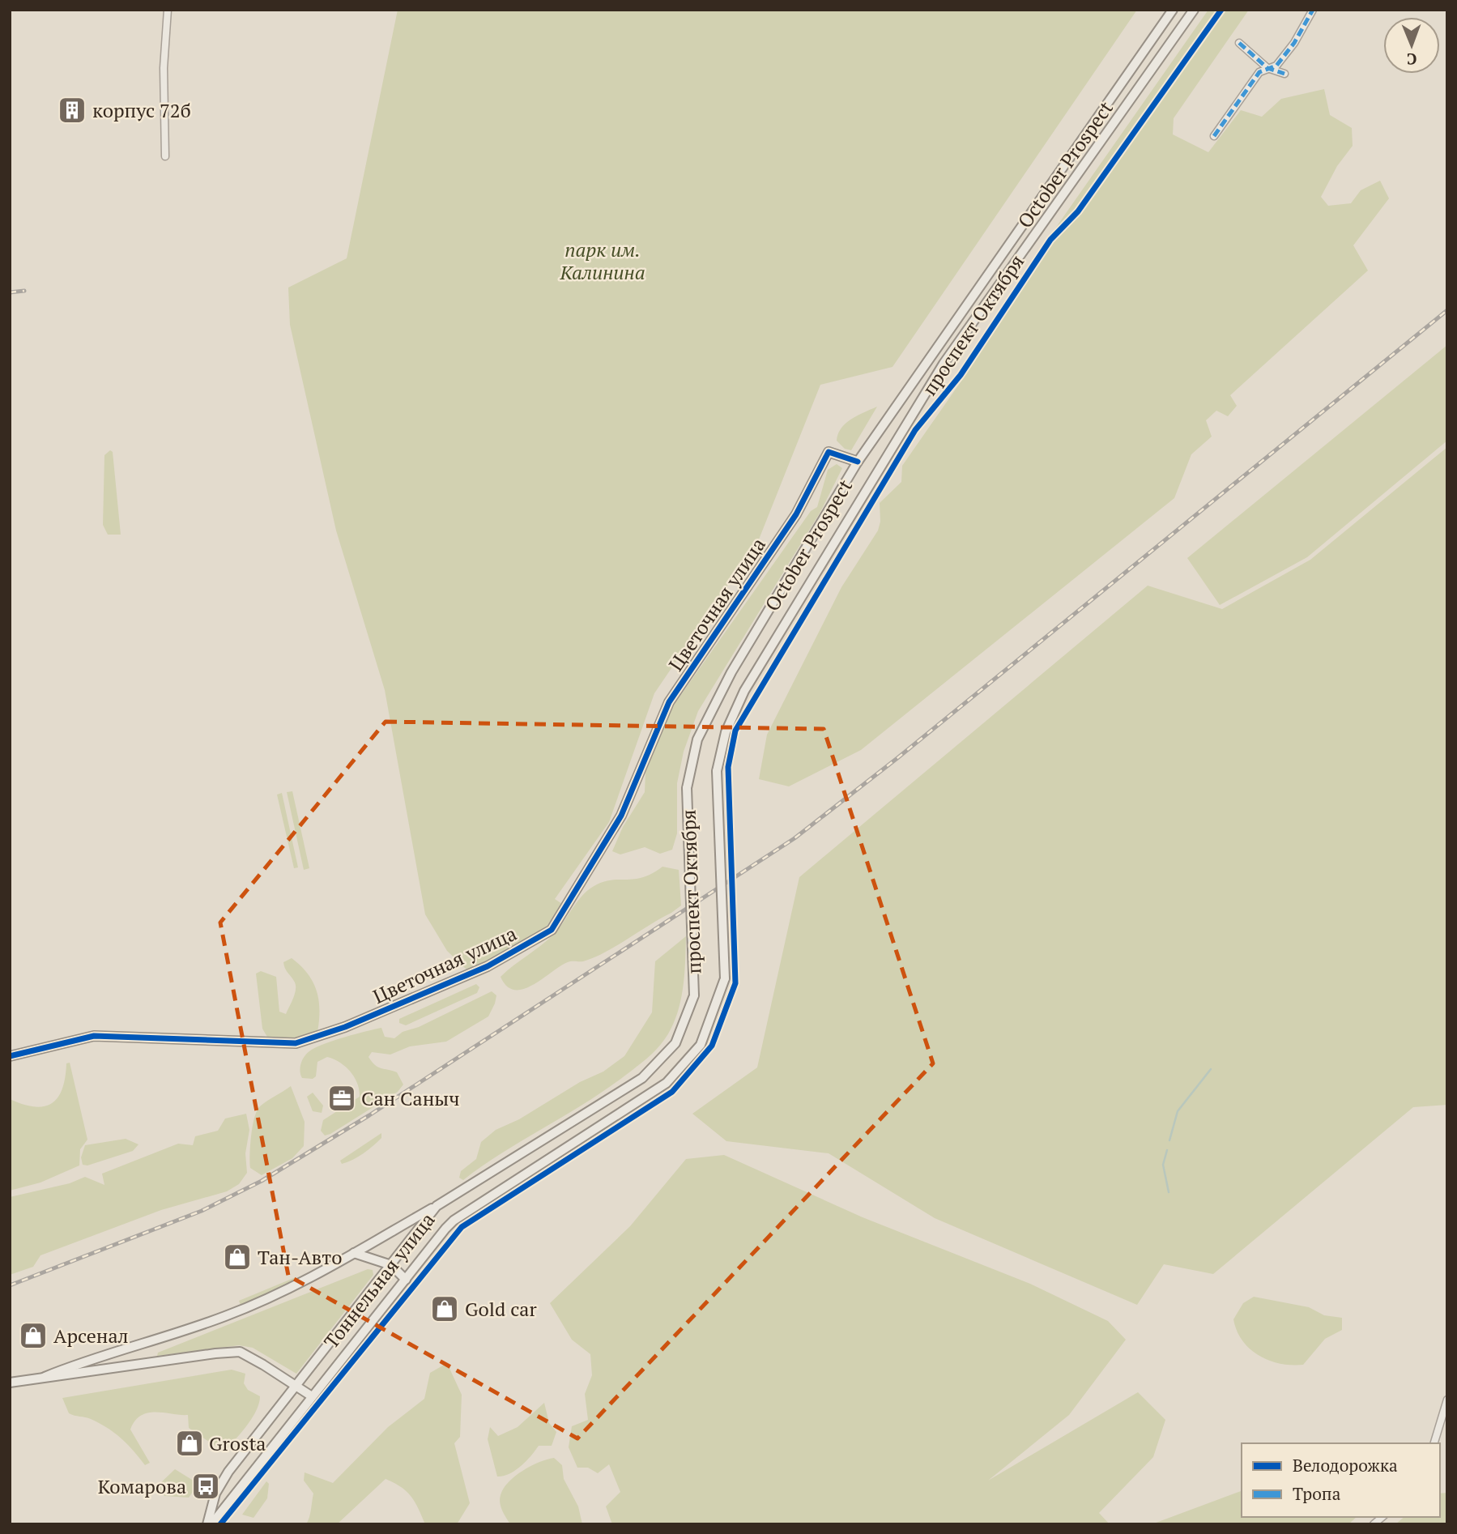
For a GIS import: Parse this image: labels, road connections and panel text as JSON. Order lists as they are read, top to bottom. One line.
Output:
{"streets":{"main road":["October Prospect","проспект Октября","Цветочная улица","Тоннельная улица"]},"crossings":[["October Prospect","проспект Октября"],["October Prospect","Цветочная улица"],["проспект Октября","Тоннельная улица"]],"parks":["парк им. Калинина"],"places":{"building":["корпус 72б"],"office":["Сан Саныч"],"shop":["Тан-Авто","Gold car","Арсенал","Grosta"],"bus stop":["Комарова"]},"legend":["Велодорожка","Тропа"],"north":"bottom"}
